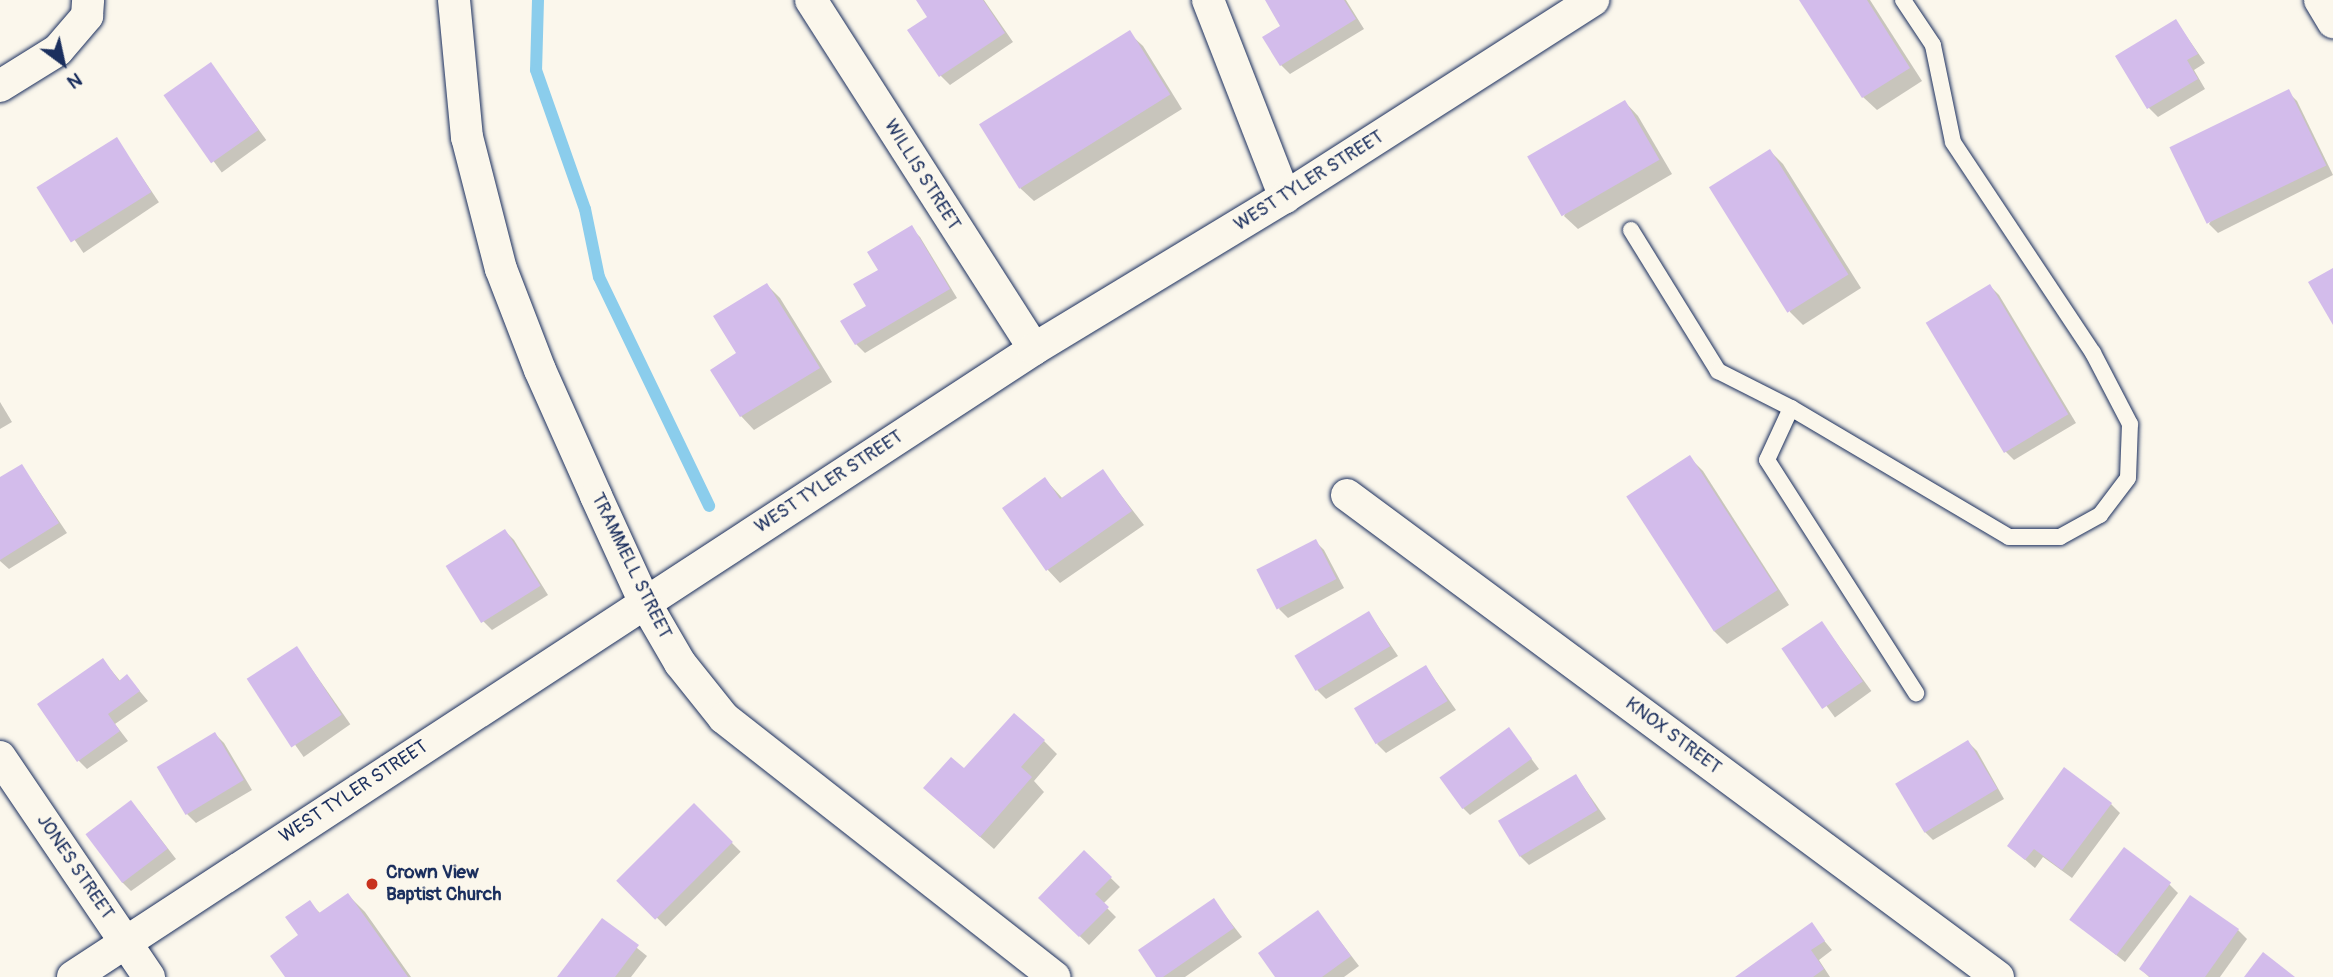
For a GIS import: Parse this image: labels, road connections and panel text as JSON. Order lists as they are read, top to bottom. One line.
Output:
{"streets":{"street":["WILLIS STREET","WEST TYLER STREET","TRAMMELL STREET","KNOX STREET","JONES STREET"]},"crossings":[["WILLIS STREET","WEST TYLER STREET"],["WEST TYLER STREET","TRAMMELL STREET"],["WEST TYLER STREET","JONES STREET"]],"places":["Crown View Baptist Church"],"north":"bottom right"}
